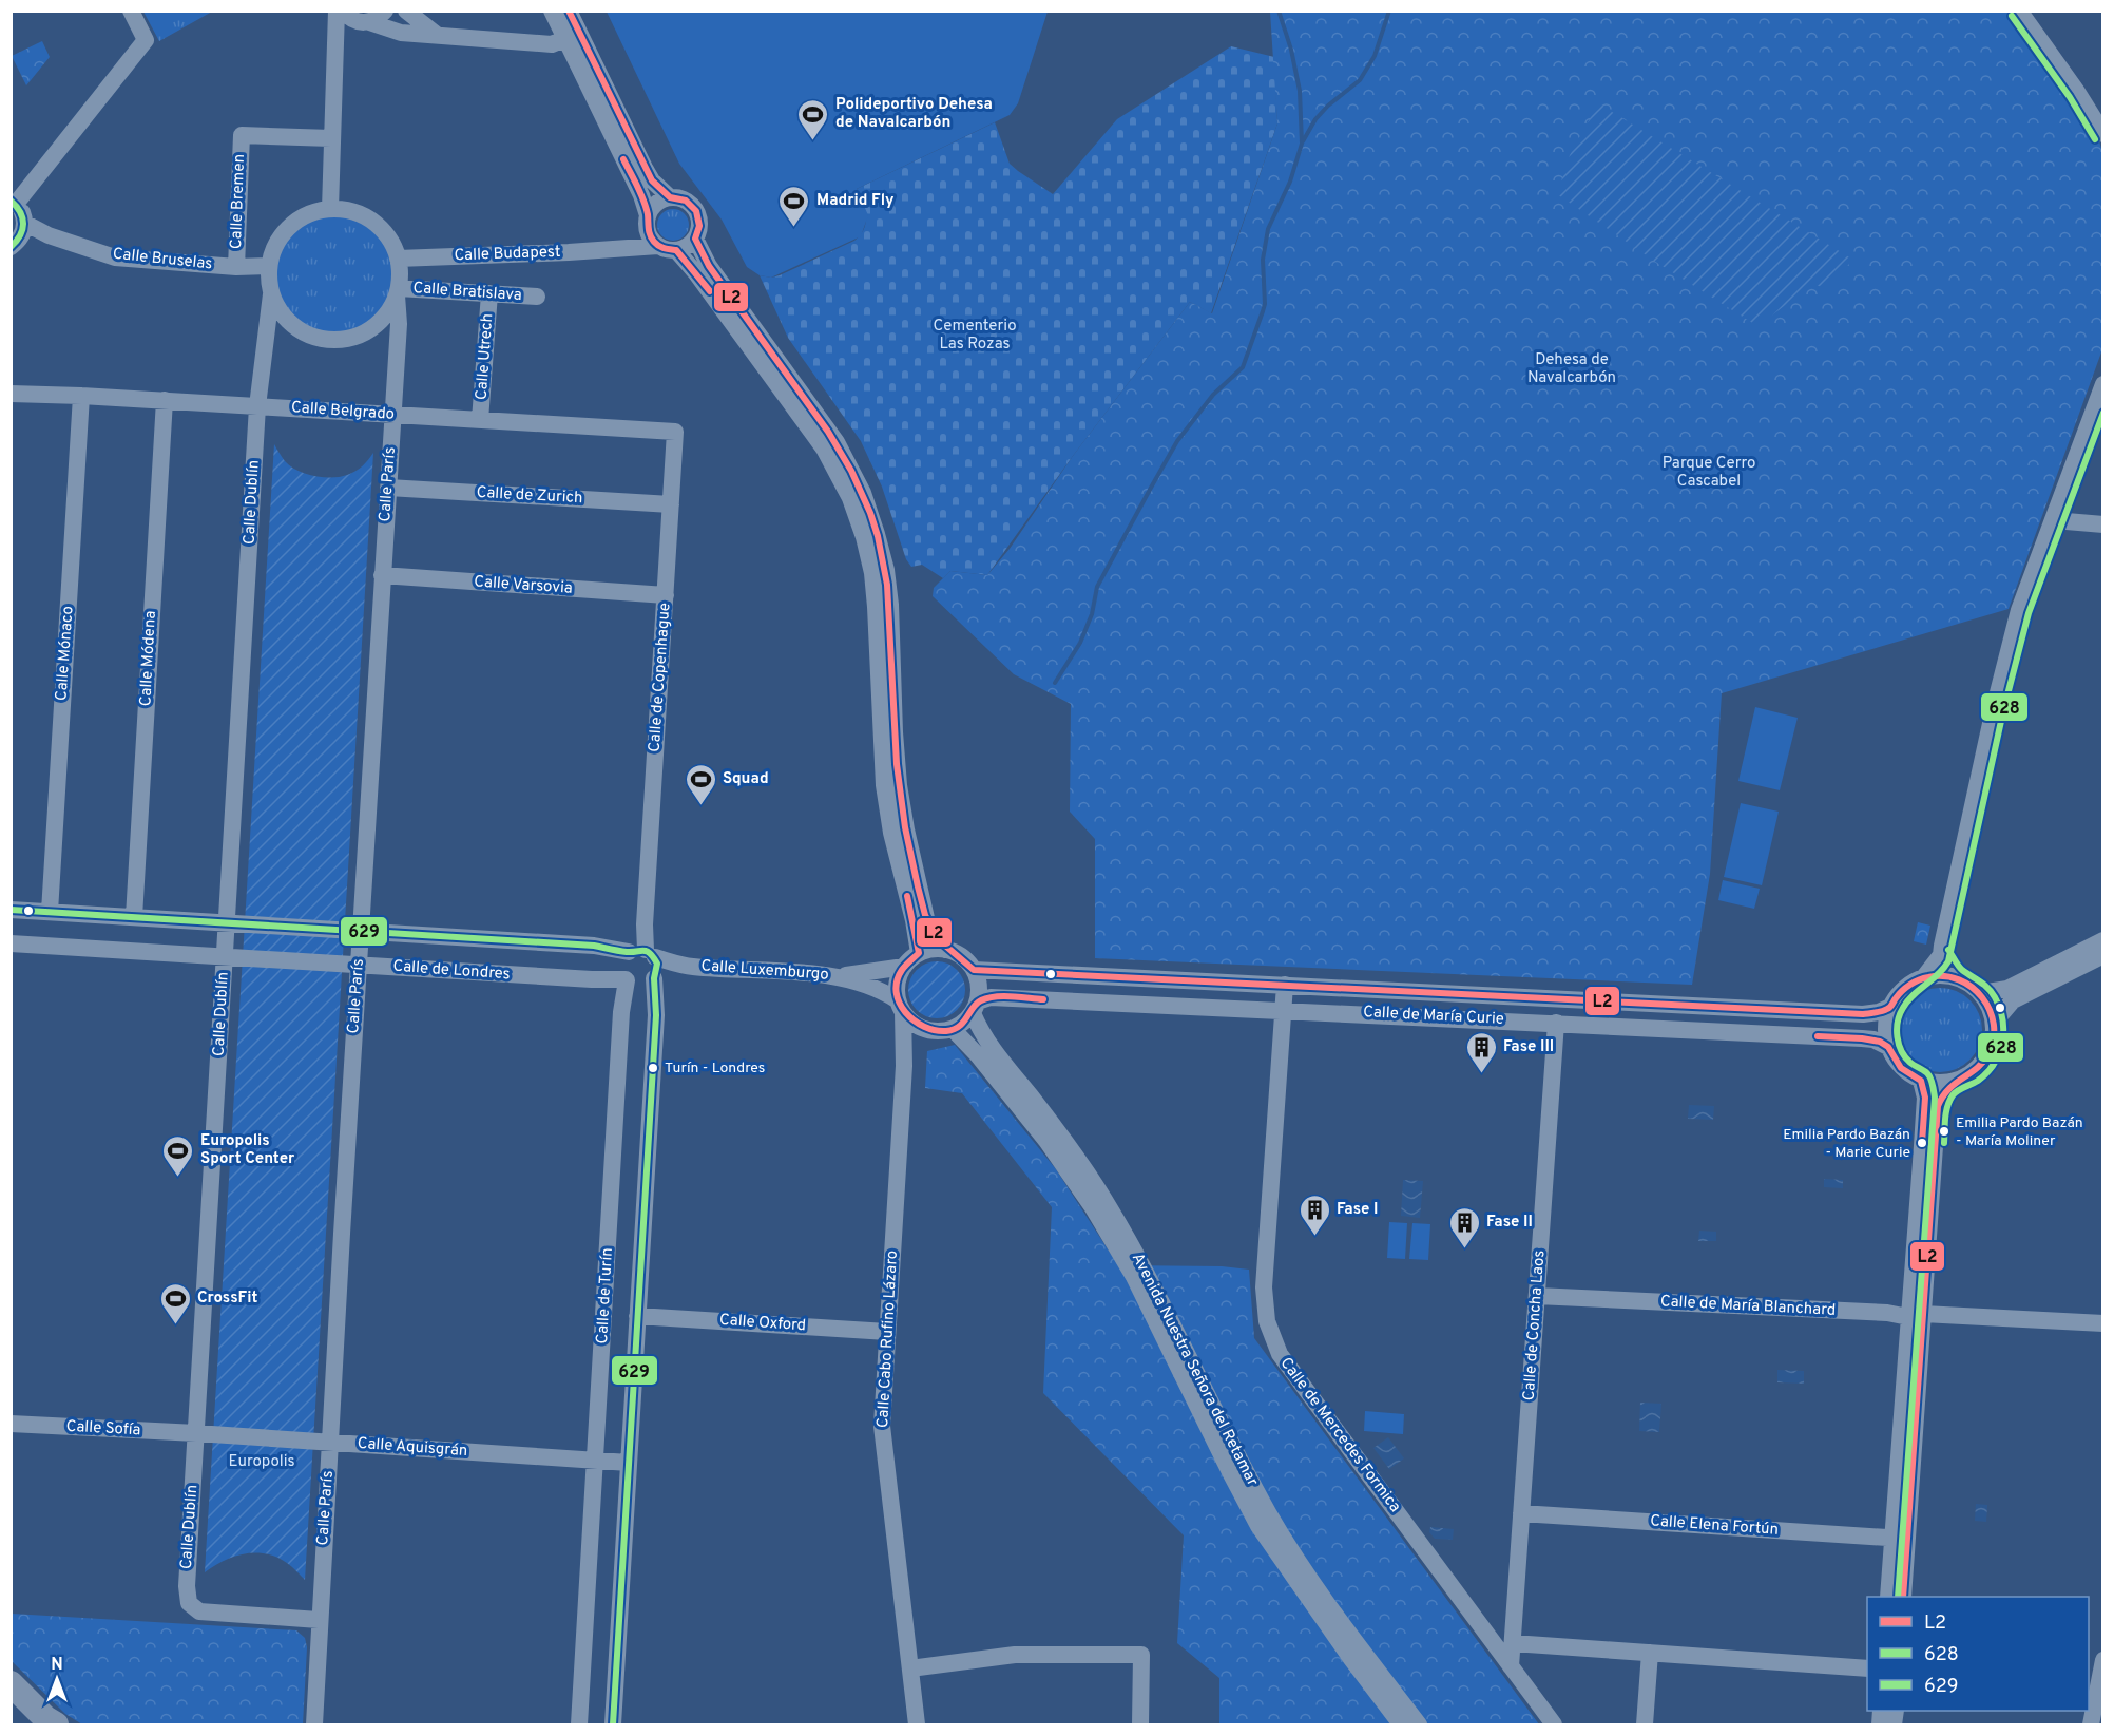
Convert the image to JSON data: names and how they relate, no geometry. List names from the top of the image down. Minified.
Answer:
{"streets":{"street":["Calle Bremen","Calle Budapest","Calle Bruselas","Calle Bratislava","Calle Utrech","Calle Belgrado","Calle París","Calle de Zurich","Calle Dublín","Calle Varsovia","Calle Mónaco","Calle Módena","Calle de Copenhague","Calle de Londres","Calle Luxemburgo","Calle de María Curie","Calle de Turín","Calle de María Blanchard","Calle Oxford","Calle de Concha Laos","Calle Cabo Rufino Lázaro","Avenida Nuestra Señora del Retamar","Calle Sofía","Calle de Mercedes Formica","Calle Aquisgrán","Calle Elena Fortún"]},"crossings":[["Calle Bremen","Calle Bruselas"],["Calle Budapest","Calle Bruselas"],["Calle Budapest","Calle Bratislava"],["Calle Budapest","Calle París"],["Calle Budapest","Calle Dublín"],["Calle Bruselas","Calle Bratislava"],["Calle Bruselas","Calle París"],["Calle Bruselas","Calle Dublín"],["Calle Bratislava","Calle Utrech"],["Calle Bratislava","Calle París"],["Calle Bratislava","Calle Dublín"],["Calle Utrech","Calle Belgrado"],["Calle Belgrado","Calle París"],["Calle Belgrado","Calle Dublín"],["Calle Belgrado","Calle Mónaco"],["Calle Belgrado","Calle Módena"],["Calle Belgrado","Calle de Copenhague"],["Calle París","Calle de Zurich"],["Calle París","Calle Dublín"],["Calle París","Calle Varsovia"],["Calle París","Calle de Londres"],["Calle París","Calle Aquisgrán"],["Calle de Zurich","Calle de Copenhague"],["Calle Dublín","Calle de Londres"],["Calle Dublín","Calle Sofía"],["Calle Dublín","Calle Aquisgrán"],["Calle Varsovia","Calle de Copenhague"],["Calle Mónaco","Calle de Londres"],["Calle Módena","Calle de Londres"],["Calle de Copenhague","Calle de Londres"],["Calle de Copenhague","Calle Luxemburgo"],["Calle de Copenhague","Calle de Turín"],["Calle de Londres","Calle Luxemburgo"],["Calle de Londres","Calle de Turín"],["Calle Luxemburgo","Calle de María Curie"],["Calle Luxemburgo","Calle de Turín"],["Calle Luxemburgo","Calle Cabo Rufino Lázaro"],["Calle Luxemburgo","Avenida Nuestra Señora del Retamar"],["Calle de María Curie","Calle de Concha Laos"],["Calle de María Curie","Calle Cabo Rufino Lázaro"],["Calle de María Curie","Avenida Nuestra Señora del Retamar"],["Calle de María Curie","Calle de Mercedes Formica"],["Calle de Turín","Calle Oxford"],["Calle de Turín","Calle Aquisgrán"],["Calle de María Blanchard","Calle de Concha Laos"],["Calle Oxford","Calle Cabo Rufino Lázaro"],["Calle de Concha Laos","Calle de Mercedes Formica"],["Calle de Concha Laos","Calle Elena Fortún"],["Calle Cabo Rufino Lázaro","Avenida Nuestra Señora del Retamar"],["Calle Sofía","Calle Aquisgrán"]],"parks":["Cementerio Las Rozas","Dehesa de Navalcarbón","Parque Cerro Cascabel","Europolis"],"places":{"sports":["Polideportivo Dehesa de Navalcarbón","Madrid Fly","Squad","Europolis Sport Center","CrossFit"],"other":["Turín - Londres","Emilia Pardo Bazán - María Moliner","Emilia Pardo Bazán - Marie Curie"],"building":["Fase III","Fase I","Fase II"]},"lines":["transit line L2","transit line 628","transit line 629"],"legend":["L2","628","629"],"north":"top"}
